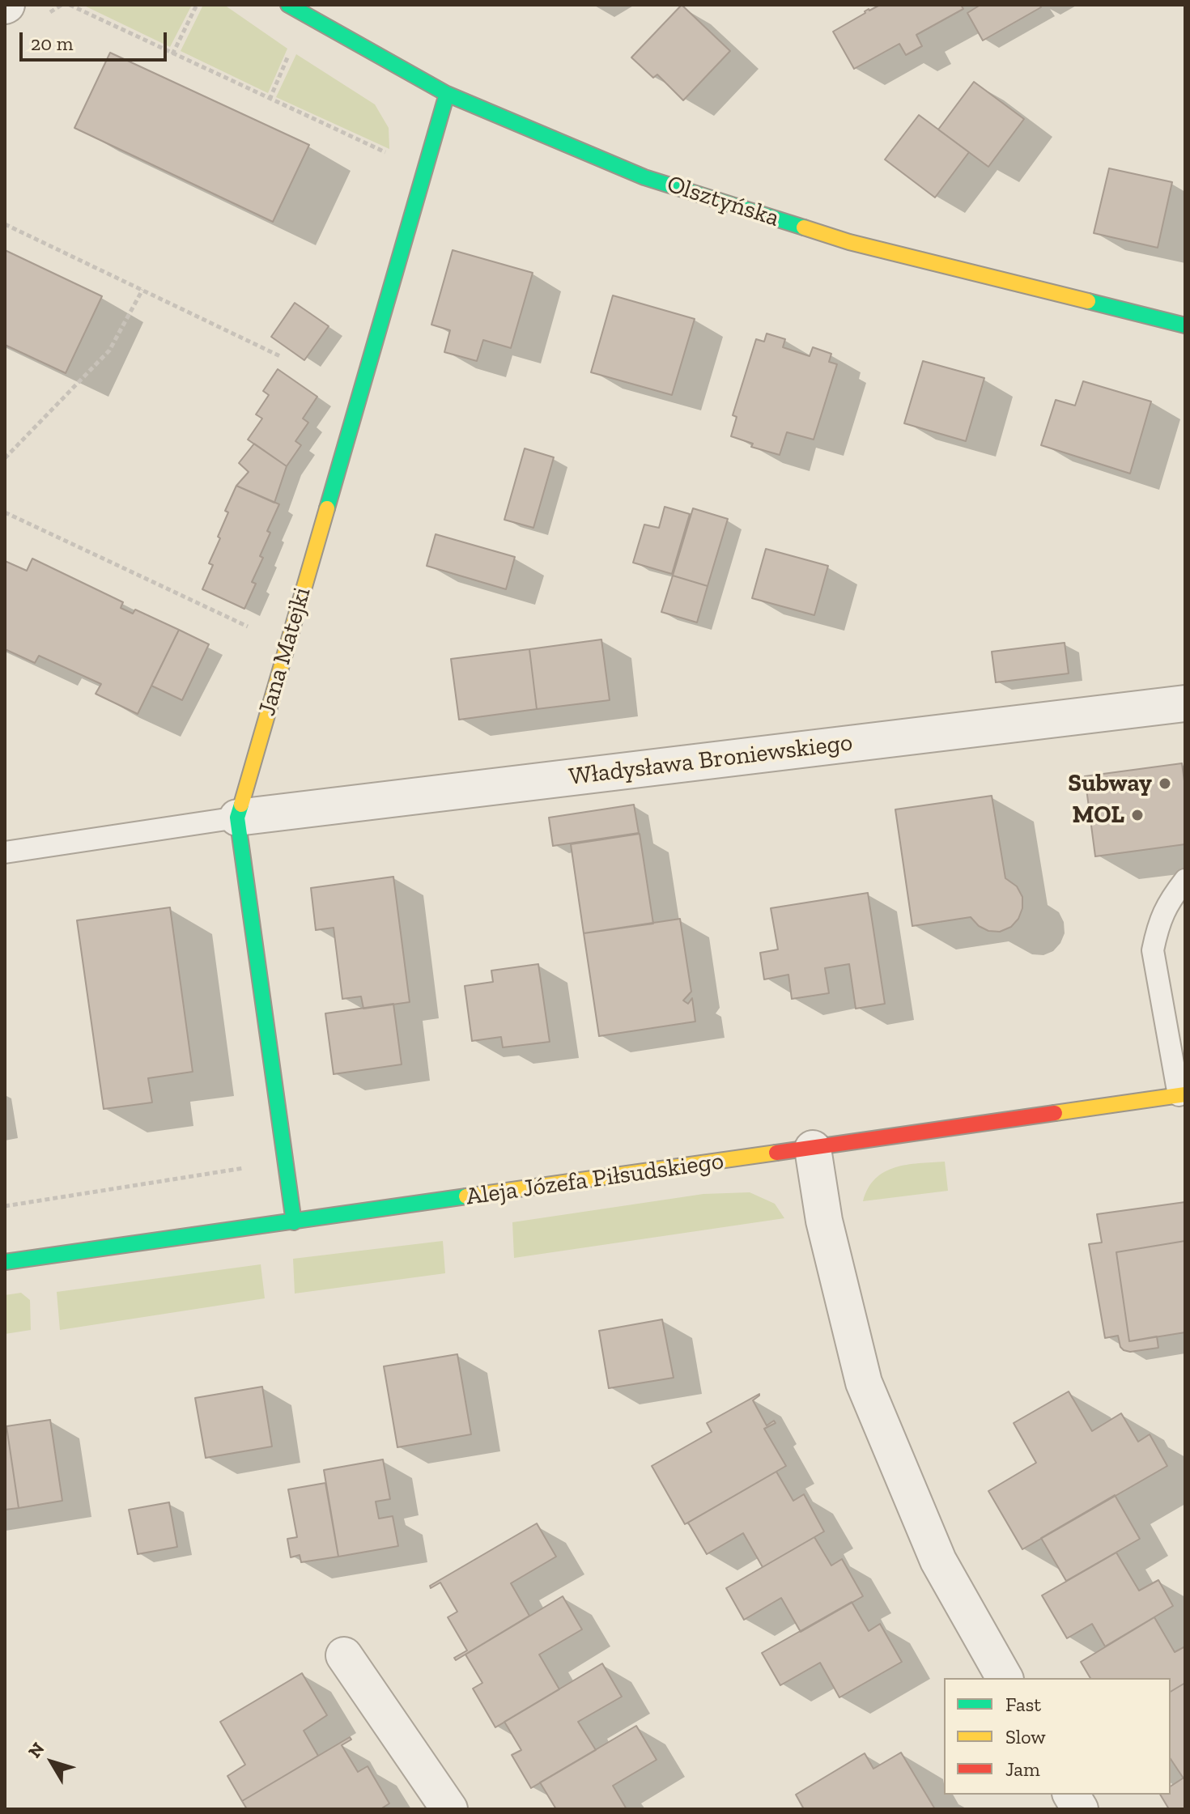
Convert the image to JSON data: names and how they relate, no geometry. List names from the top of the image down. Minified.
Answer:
{"streets":{"street":["Olsztyńska","Jana Matejki","Władysława Broniewskiego","Aleja Józefa Piłsudskiego"]},"crossings":[["Olsztyńska","Jana Matejki"],["Jana Matejki","Władysława Broniewskiego"],["Jana Matejki","Aleja Józefa Piłsudskiego"]],"places":["Subway","MOL"],"legend":["Fast","Slow","Jam"],"scale_bar":"20 m","north":"top left"}
